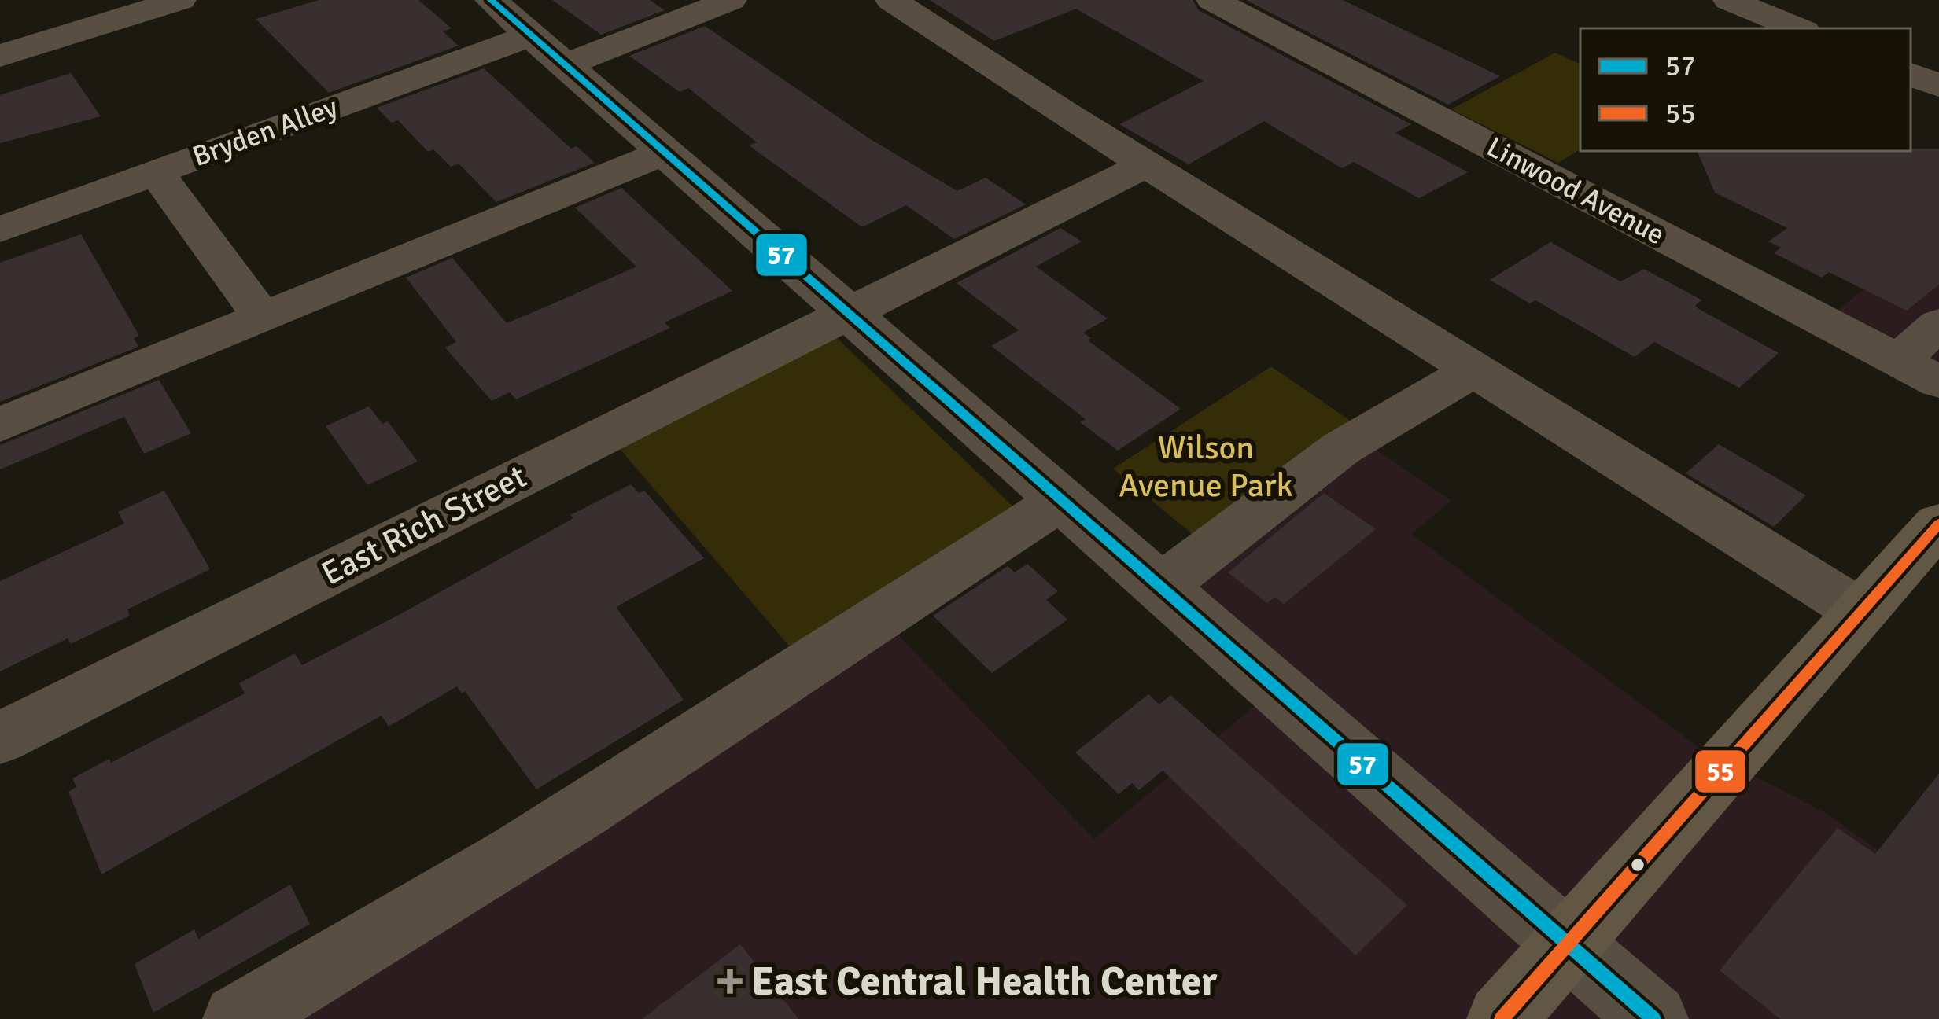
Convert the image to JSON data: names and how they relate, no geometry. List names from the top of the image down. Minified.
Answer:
{"streets":{"street":["Bryden Alley","Linwood Avenue","East Rich Street"]},"parks":["Wilson Avenue Park"],"places":{"health":["East Central Health Center"]},"lines":["transit line 57","transit line 55"],"legend":["57","55"]}
